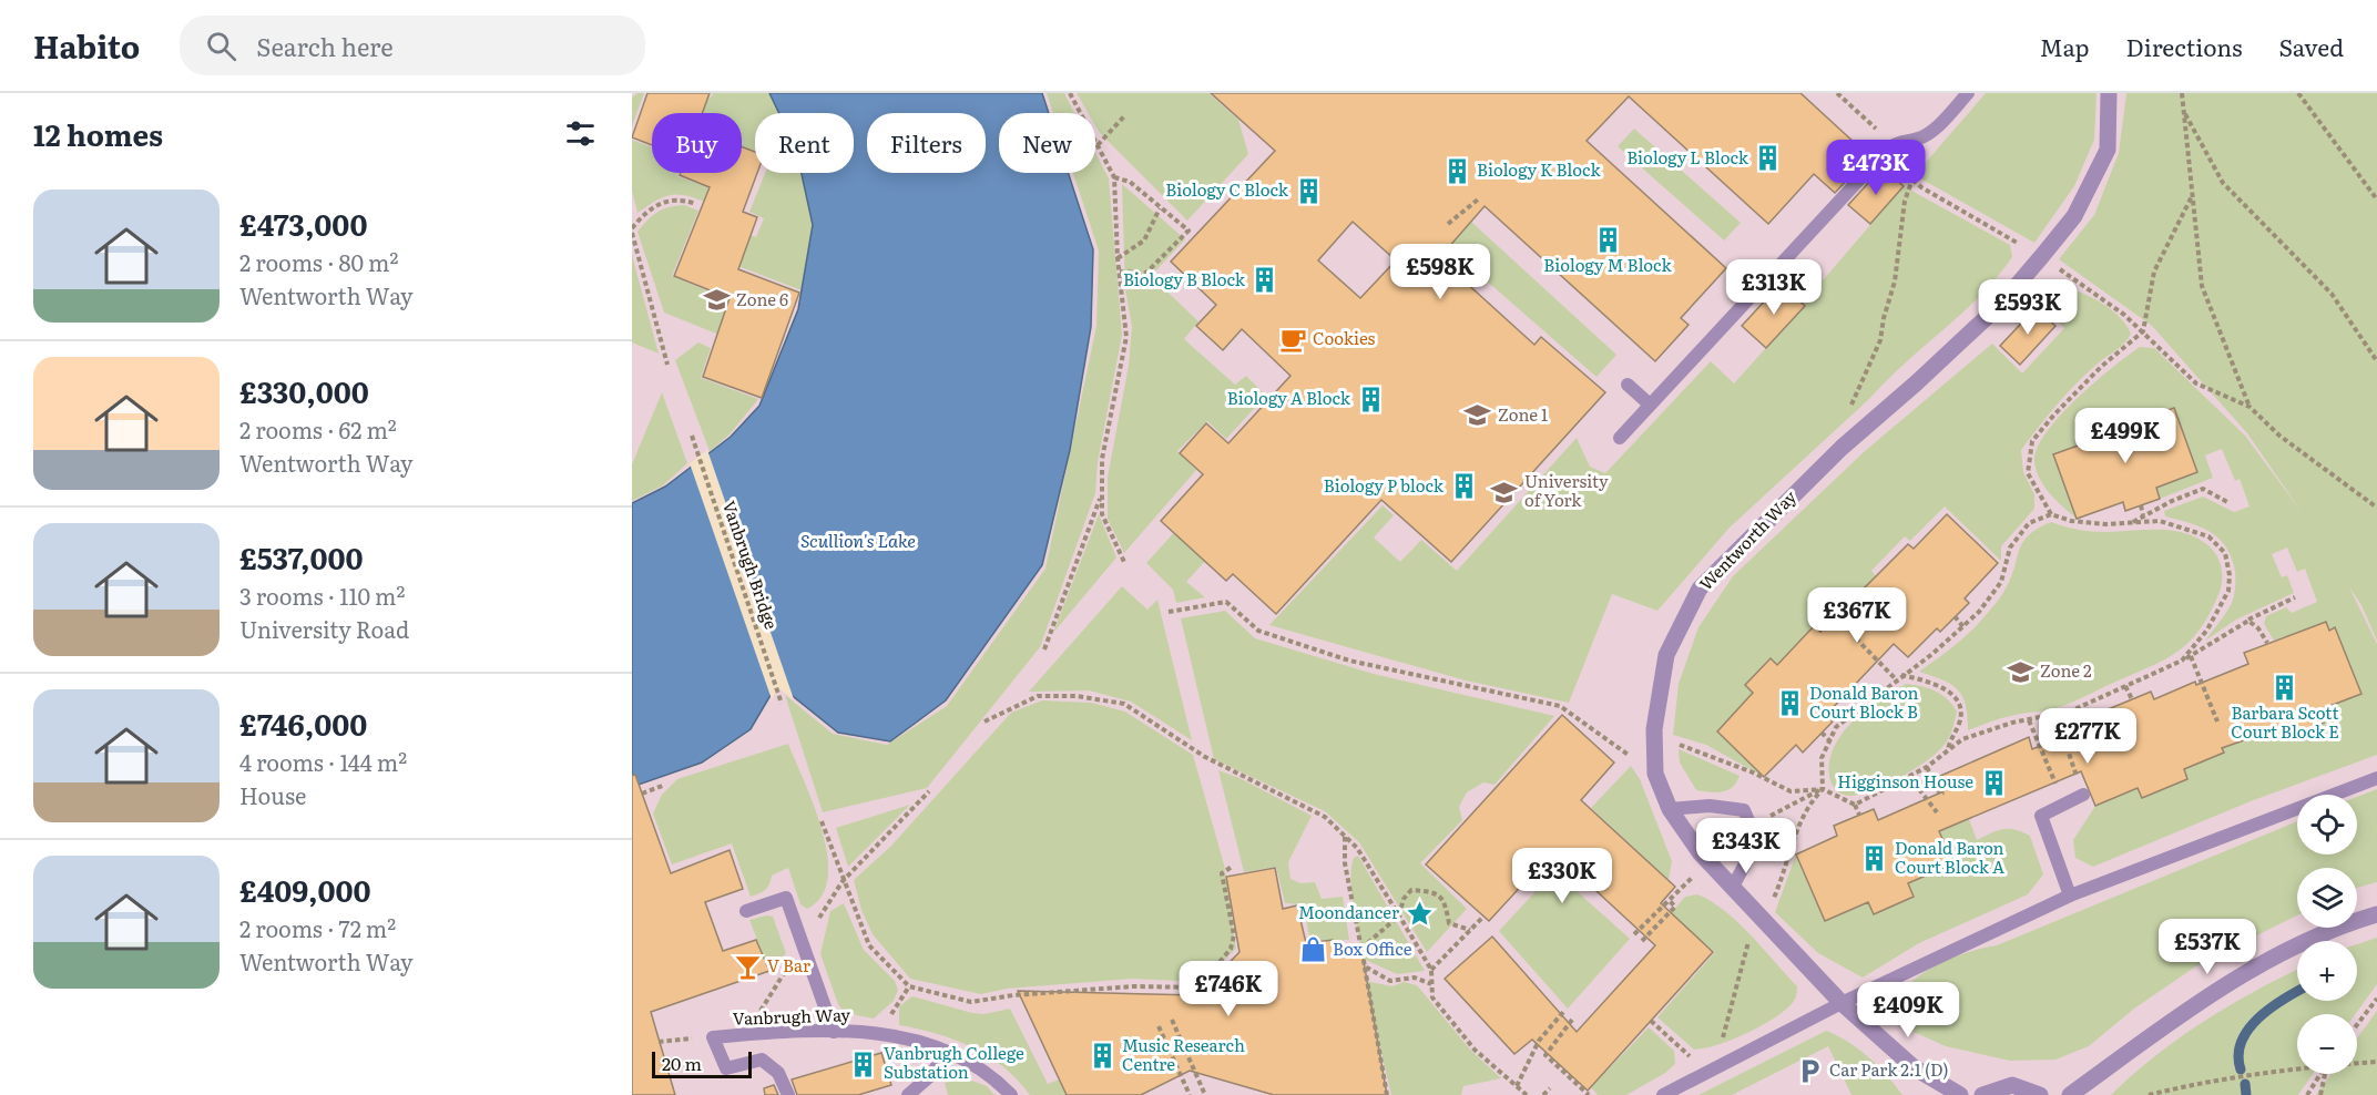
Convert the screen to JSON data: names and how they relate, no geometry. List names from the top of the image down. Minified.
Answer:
{"streets":{"street":["Wentworth Way"],"lane":["Vanbrugh Way"],"path":["Vanbrugh Bridge"]},"water":["Scullion's Lake"],"places":{"building":["Biology L Block","Biology K Block","Biology C Block","Biology M Block","Biology B Block","Biology A Block","Biology P block","Barbara Scott Court Block E","Donald Baron Court Block B","Higginson House","Donald Baron Court Block A","Music Research Centre","Vanbrugh College Substation"],"school or university":["Zone 6","Zone 1","University of York","Zone 2"],"cafe":["Cookies"],"place":["Moondancer"],"shop":["Box Office"],"bar":["V Bar"],"parking":["Car Park 2.1 (D)"]},"scale_bar":"20 m","page":{"header":"Habito","search":"Search here","nav":["Map","Directions","Saved"],"heading":"12 homes","chip":["Buy","Rent","Filters","New"],"price":["£473K","£598K","£313K","£593K","£499K","£367K","£277K","£343K","£330K","£537K","£746K","£409K"],"list":[{"name":"£473,000","note":"2 rooms · 80 m² · Wentworth Way"},{"name":"£330,000","note":"2 rooms · 62 m² · Wentworth Way"},{"name":"£537,000","note":"3 rooms · 110 m² · University Road"},{"name":"£746,000","note":"4 rooms · 144 m² · House"},{"name":"£409,000","note":"2 rooms · 72 m² · Wentworth Way"}],"map_buttons":["+","−"],"scale":"20 m"}}
